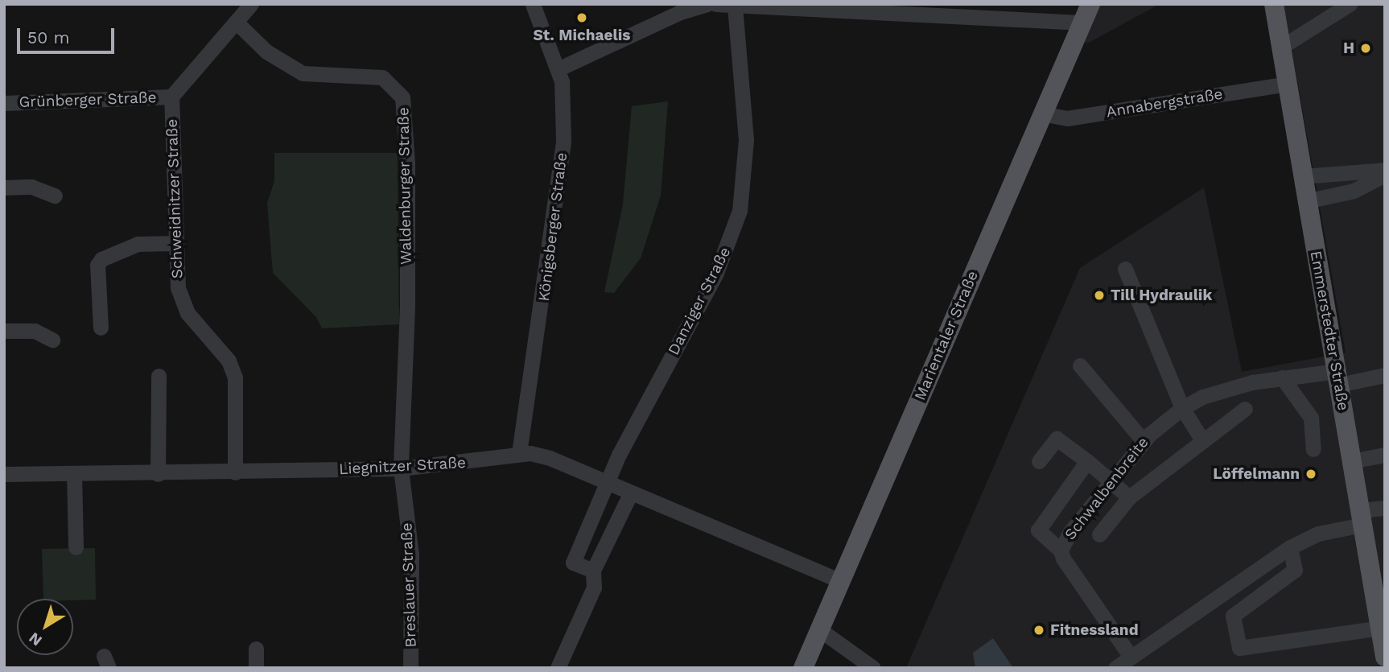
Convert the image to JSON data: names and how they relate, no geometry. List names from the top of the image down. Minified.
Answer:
{"streets":{"main road":["Emmerstedter Straße","Marientaler Straße"],"street":["Grünberger Straße","Annabergstraße","Waldenburger Straße","Schweidnitzer Straße","Königsberger Straße","Danziger Straße","Liegnitzer Straße","Schwalbenbreite","Breslauer Straße"]},"crossings":[["Grünberger Straße","Schweidnitzer Straße"],["Annabergstraße","Emmerstedter Straße"],["Annabergstraße","Marientaler Straße"],["Waldenburger Straße","Schweidnitzer Straße"],["Waldenburger Straße","Liegnitzer Straße"],["Waldenburger Straße","Breslauer Straße"],["Schweidnitzer Straße","Liegnitzer Straße"],["Königsberger Straße","Liegnitzer Straße"],["Danziger Straße","Liegnitzer Straße"],["Emmerstedter Straße","Schwalbenbreite"],["Marientaler Straße","Liegnitzer Straße"],["Liegnitzer Straße","Breslauer Straße"]],"places":["St. Michaelis","H","Till Hydraulik","Löffelmann","Fitnessland"],"scale_bar":"50 m","north":"bottom left"}
